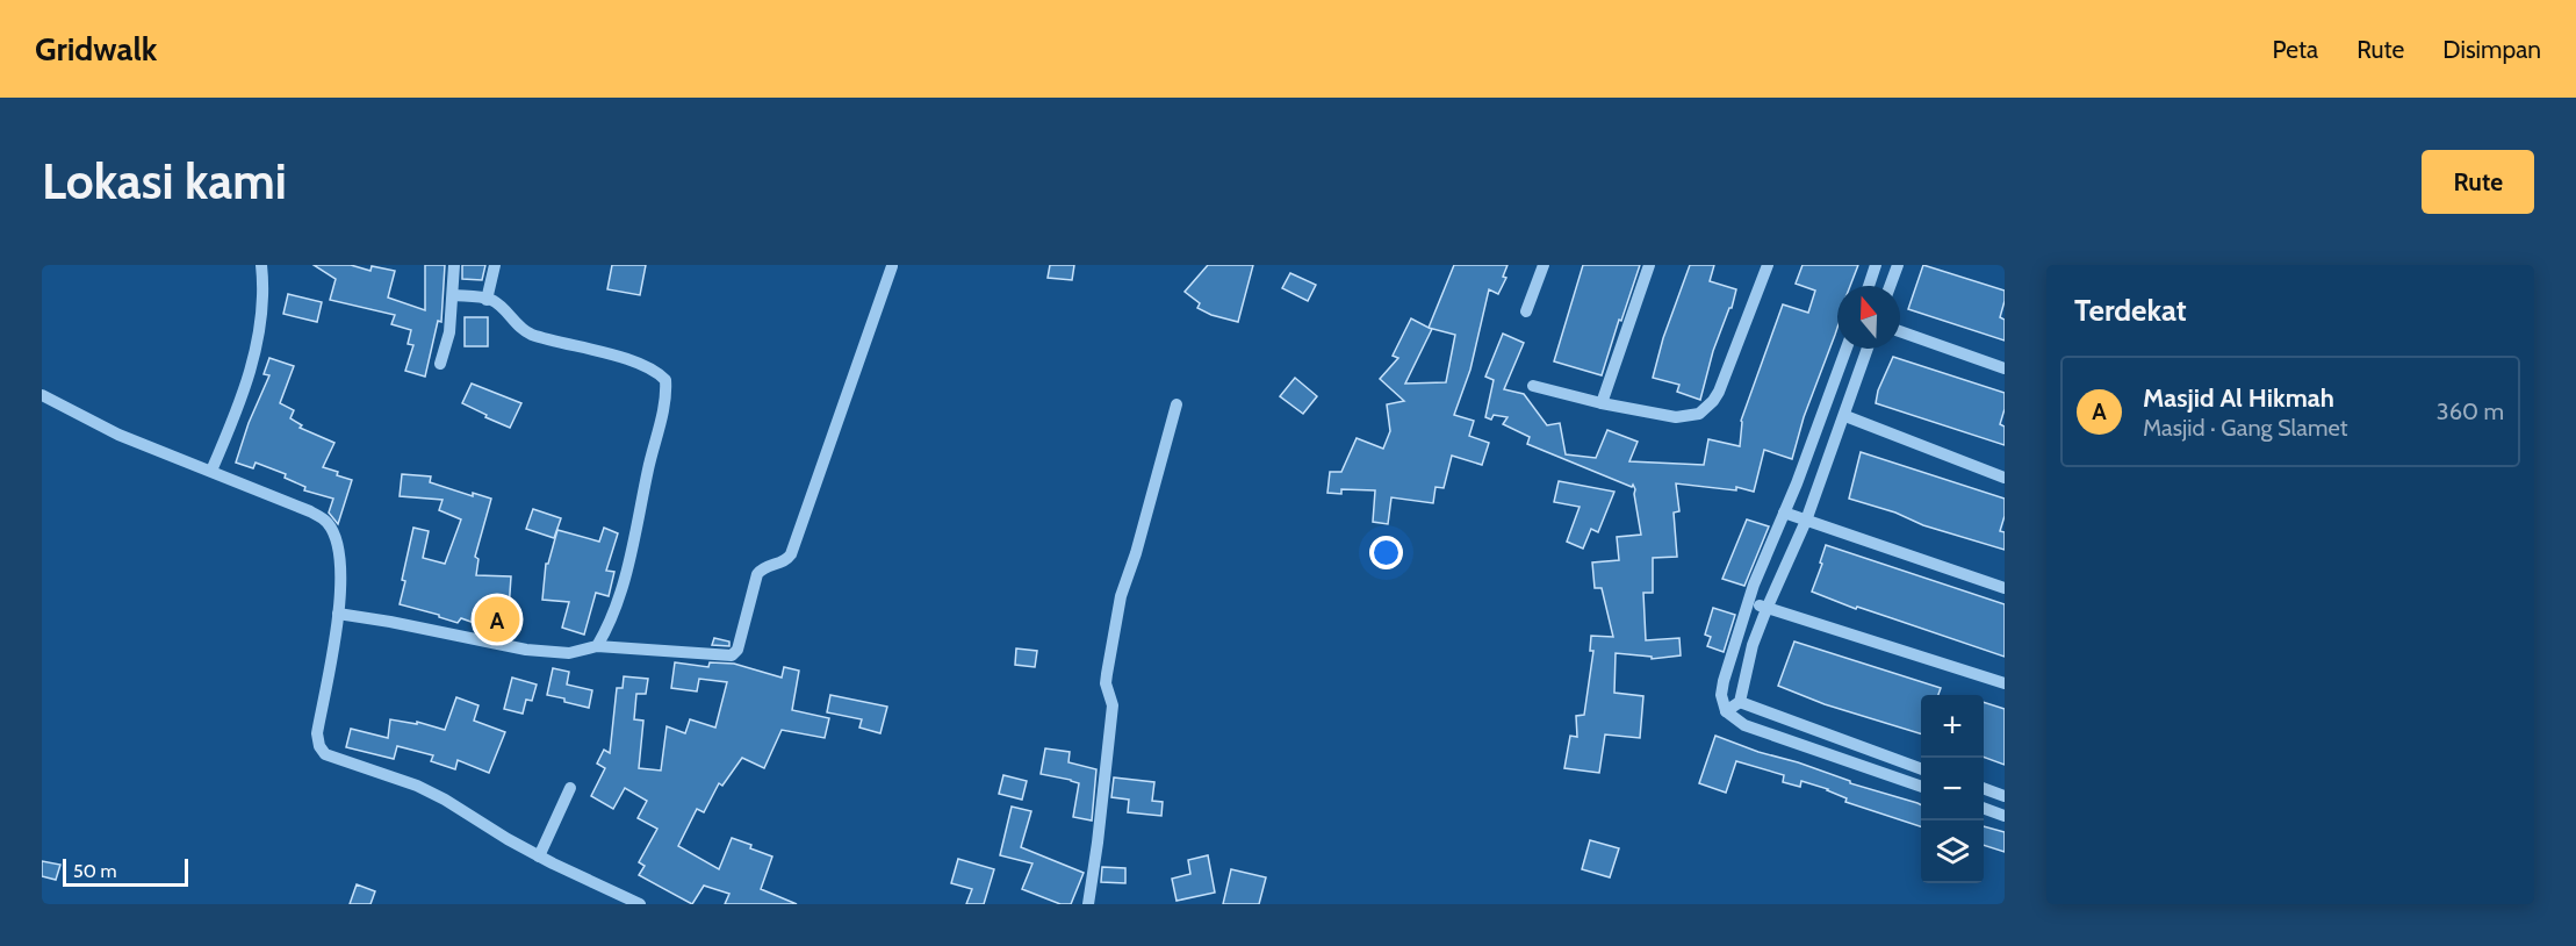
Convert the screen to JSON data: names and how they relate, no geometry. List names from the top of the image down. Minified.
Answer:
{"scale_bar":"50 m","north":"top","page":{"header":"Gridwalk","nav":["Peta","Rute","Disimpan"],"buttons":"Rute","title":"Lokasi kami","heading":"Terdekat","list":[{"mark":"A","name":"Masjid Al Hikmah","note":"Masjid · Gang Slamet","value":"360 m"}],"pins":"A","map_buttons":["+","−"],"scale":"50 m"}}
